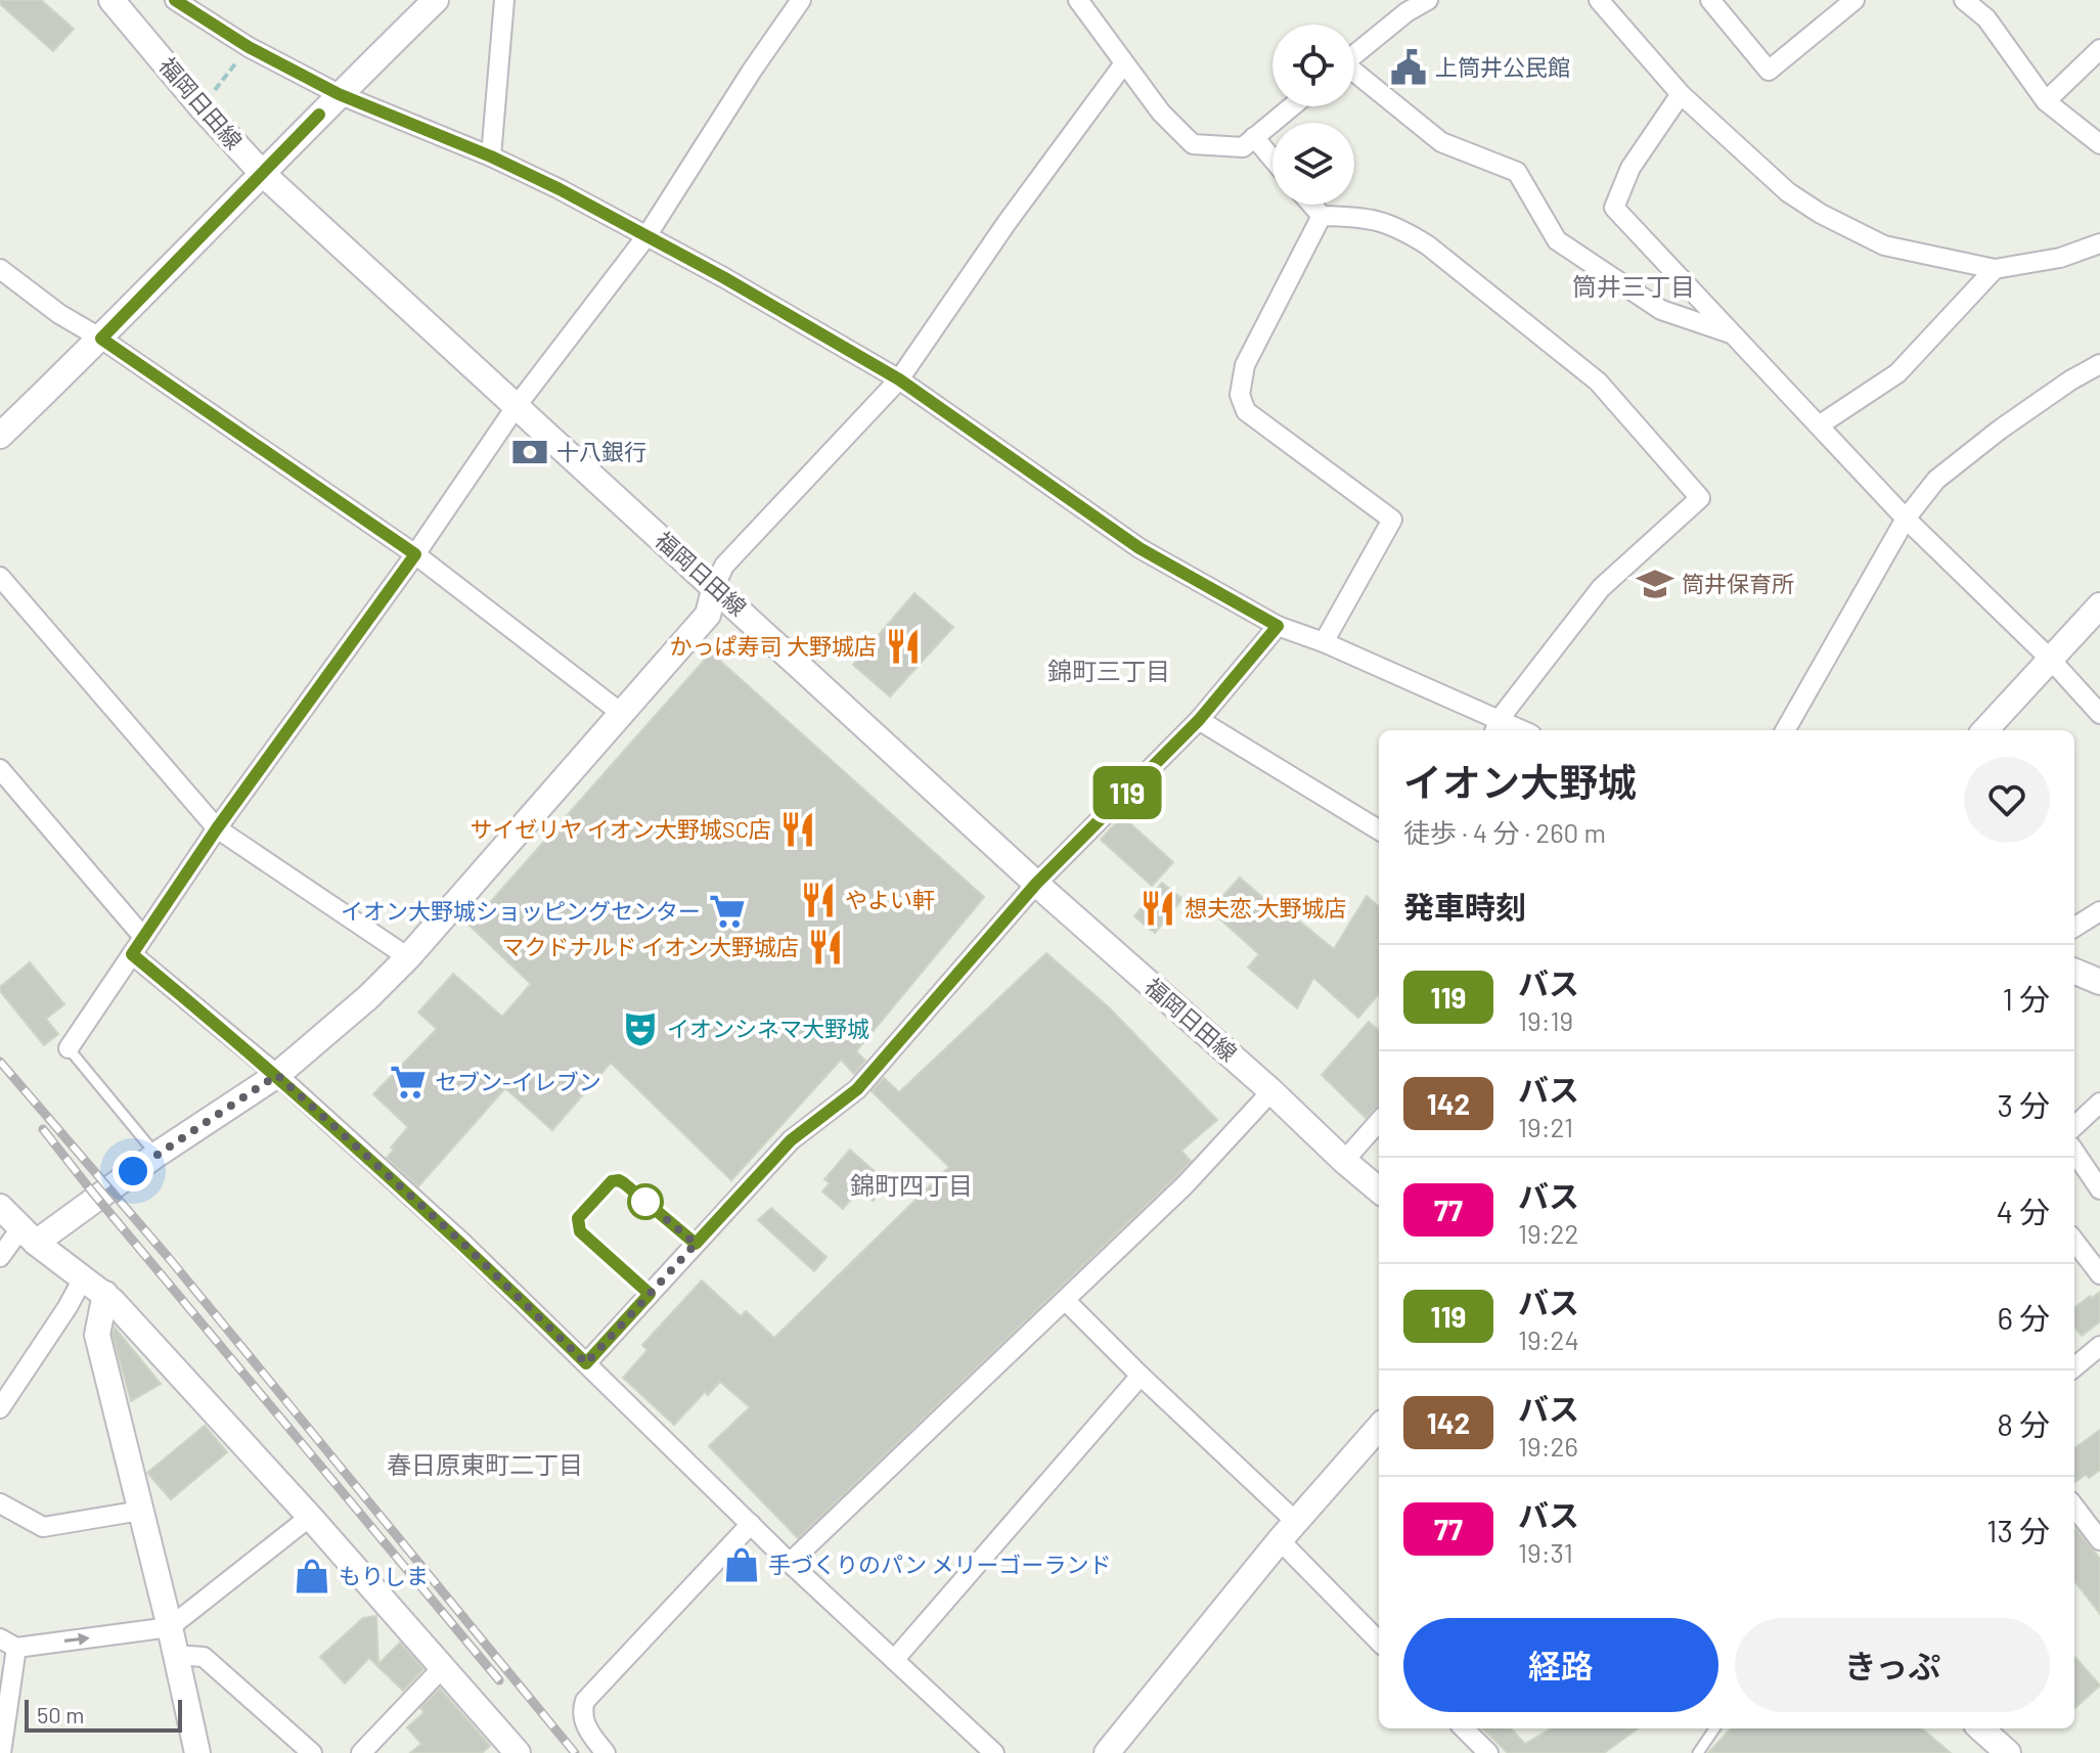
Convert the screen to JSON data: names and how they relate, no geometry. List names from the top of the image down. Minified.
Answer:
{"streets":{"street":["福岡日田線"]},"districts":["筒井三丁目","錦町三丁目","錦町四丁目","春日原東町二丁目"],"places":{"public building":["上筒井公民館"],"bank":["十八銀行"],"school or university":["筒井保育所"],"restaurant":["かっぱ寿司 大野城店","サイゼリヤ イオン大野城SC店","やよい軒","想夫恋 大野城店","マクドナルド イオン大野城店"],"supermarket":["イオン大野城ショッピングセンター","セブン-イレブン"],"theatre":["イオンシネマ大野城"],"shop":["手づくりのパン メリーゴーランド","もりしま"]},"lines":["bus line 119"],"scale_bar":"50 m","page":{"on_map":"119","heading":[["イオン大野城","徒歩 · 4 分 · 260 m"],"発車時刻"],"list":[{"mark":"119","name":"バス","note":"19:19","value":"1 分"},{"mark":"142","name":"バス","note":"19:21","value":"3 分"},{"mark":"77","name":"バス","note":"19:22","value":"4 分"},{"mark":"119","name":"バス","note":"19:24","value":"6 分"},{"mark":"142","name":"バス","note":"19:26","value":"8 分"},{"mark":"77","name":"バス","note":"19:31","value":"13 分"}],"buttons":["経路","きっぷ"],"scale":"50 m"}}
